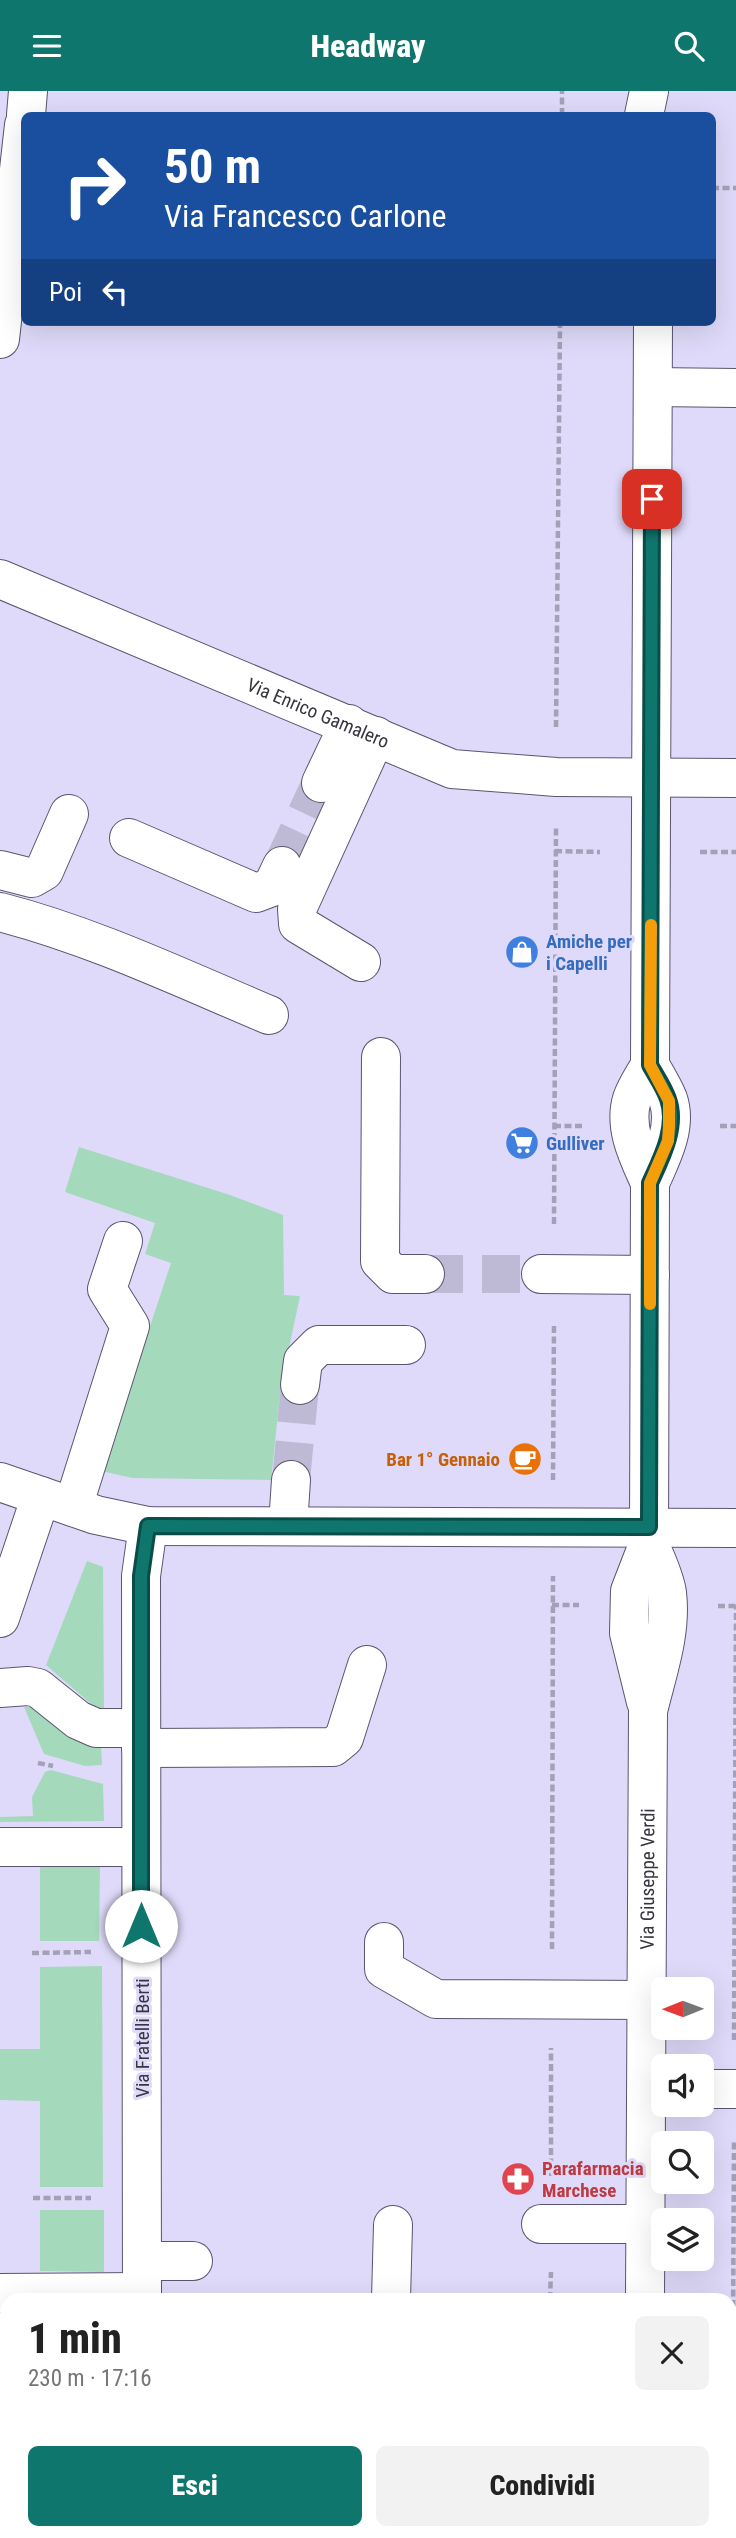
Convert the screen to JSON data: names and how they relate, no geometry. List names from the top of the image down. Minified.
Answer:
{"streets":{"street":["Via Enrico Gamalero","Via Giuseppe Verdi","Via Fratelli Berti"]},"crossings":[["Via Enrico Gamalero","Via Giuseppe Verdi"]],"places":{"shop":["Amiche per i Capelli"],"supermarket":["Gulliver"],"cafe":["Bar 1° Gennaio"],"pharmacy":["Parafarmacia Marchese"]},"north":"left","page":{"header":"Headway","turn":["50 m","Via Francesco Carlone"],"then":"Poi","heading":["1 min","230 m · 17:16"],"buttons":["Esci","Condividi"]}}
